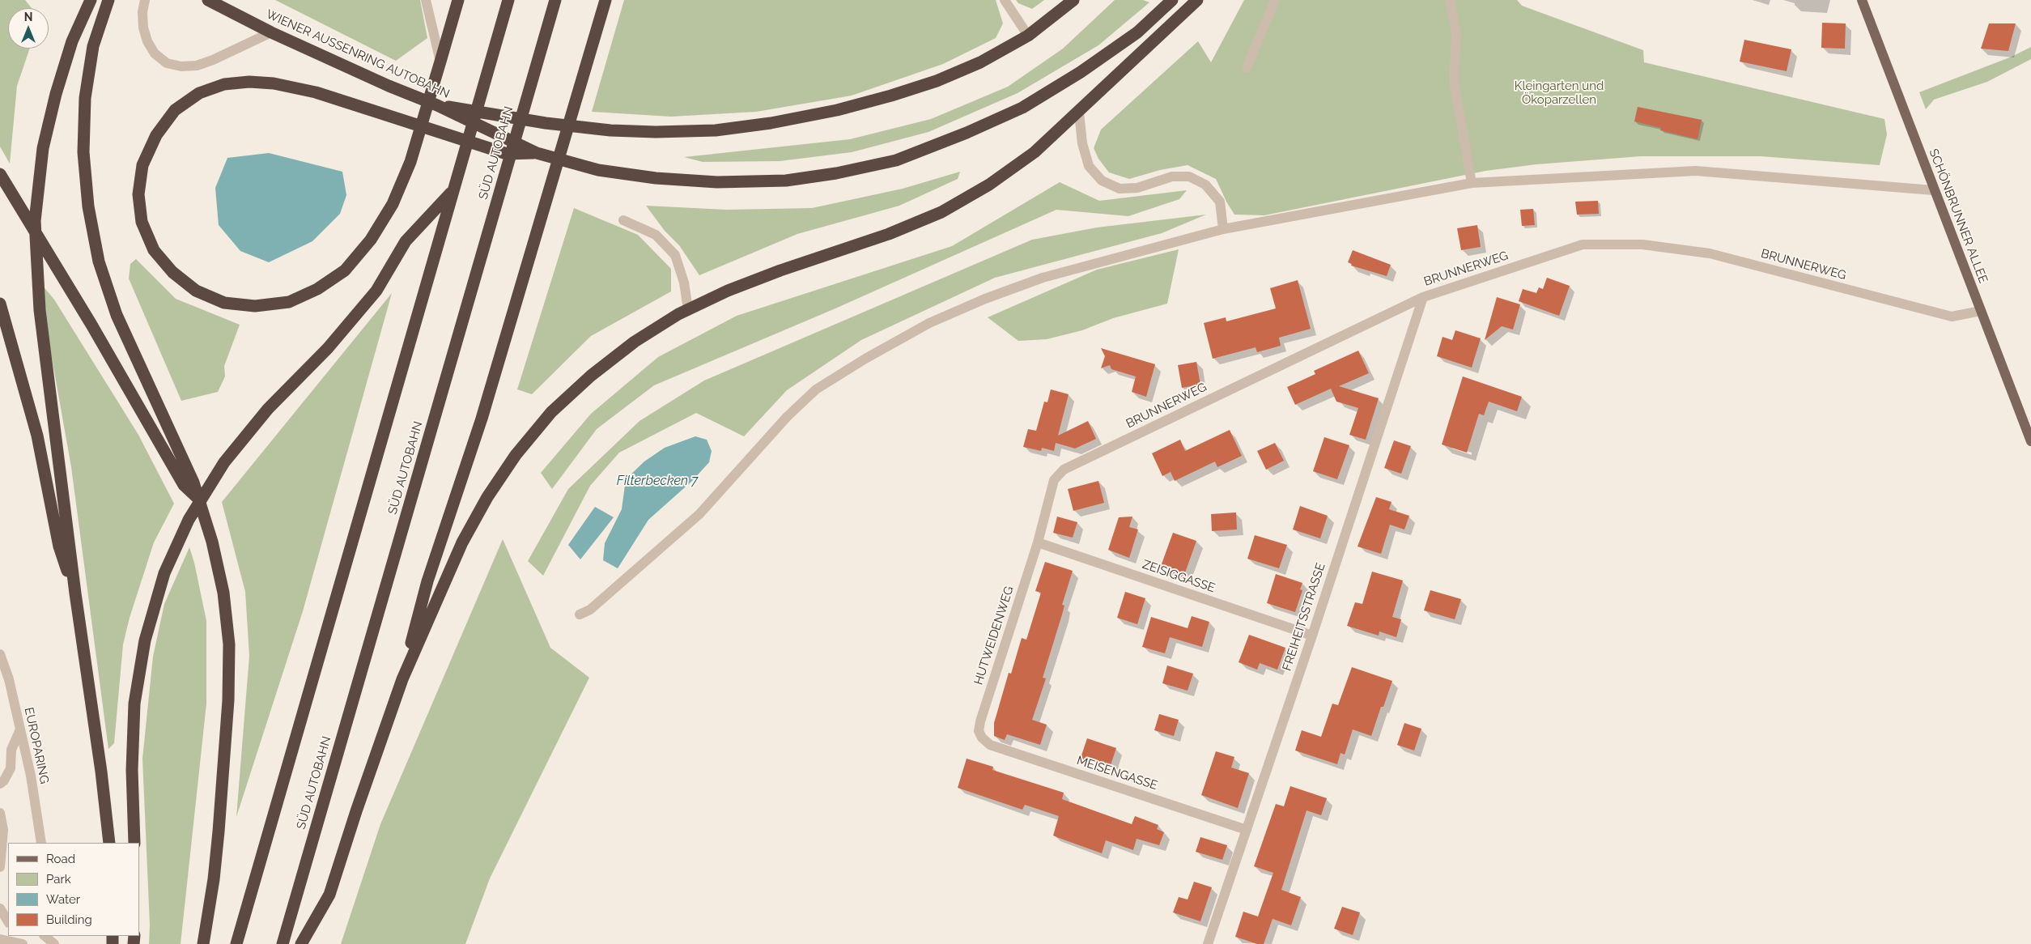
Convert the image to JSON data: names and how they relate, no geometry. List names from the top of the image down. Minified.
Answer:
{"streets":{"highway":["WIENER AUSSENRING AUTOBAHN","SÜD AUTOBAHN"],"main road":["SCHÖNBRUNNER ALLEE"],"street":["BRUNNERWEG","ZEISIGGASSE","FREIHEITSSTRASSE","HUTWEIDENWEG","EUROPARING","MEISENGASSE"]},"crossings":[["SCHÖNBRUNNER ALLEE","BRUNNERWEG"],["BRUNNERWEG","ZEISIGGASSE"],["BRUNNERWEG","FREIHEITSSTRASSE"],["BRUNNERWEG","HUTWEIDENWEG"],["ZEISIGGASSE","FREIHEITSSTRASSE"],["ZEISIGGASSE","HUTWEIDENWEG"],["FREIHEITSSTRASSE","MEISENGASSE"],["HUTWEIDENWEG","MEISENGASSE"]],"water":["Filterbecken 7"],"parks":["Kleingarten und Ökoparzellen"],"legend":["Road","Park","Water","Building"],"north":"top"}
